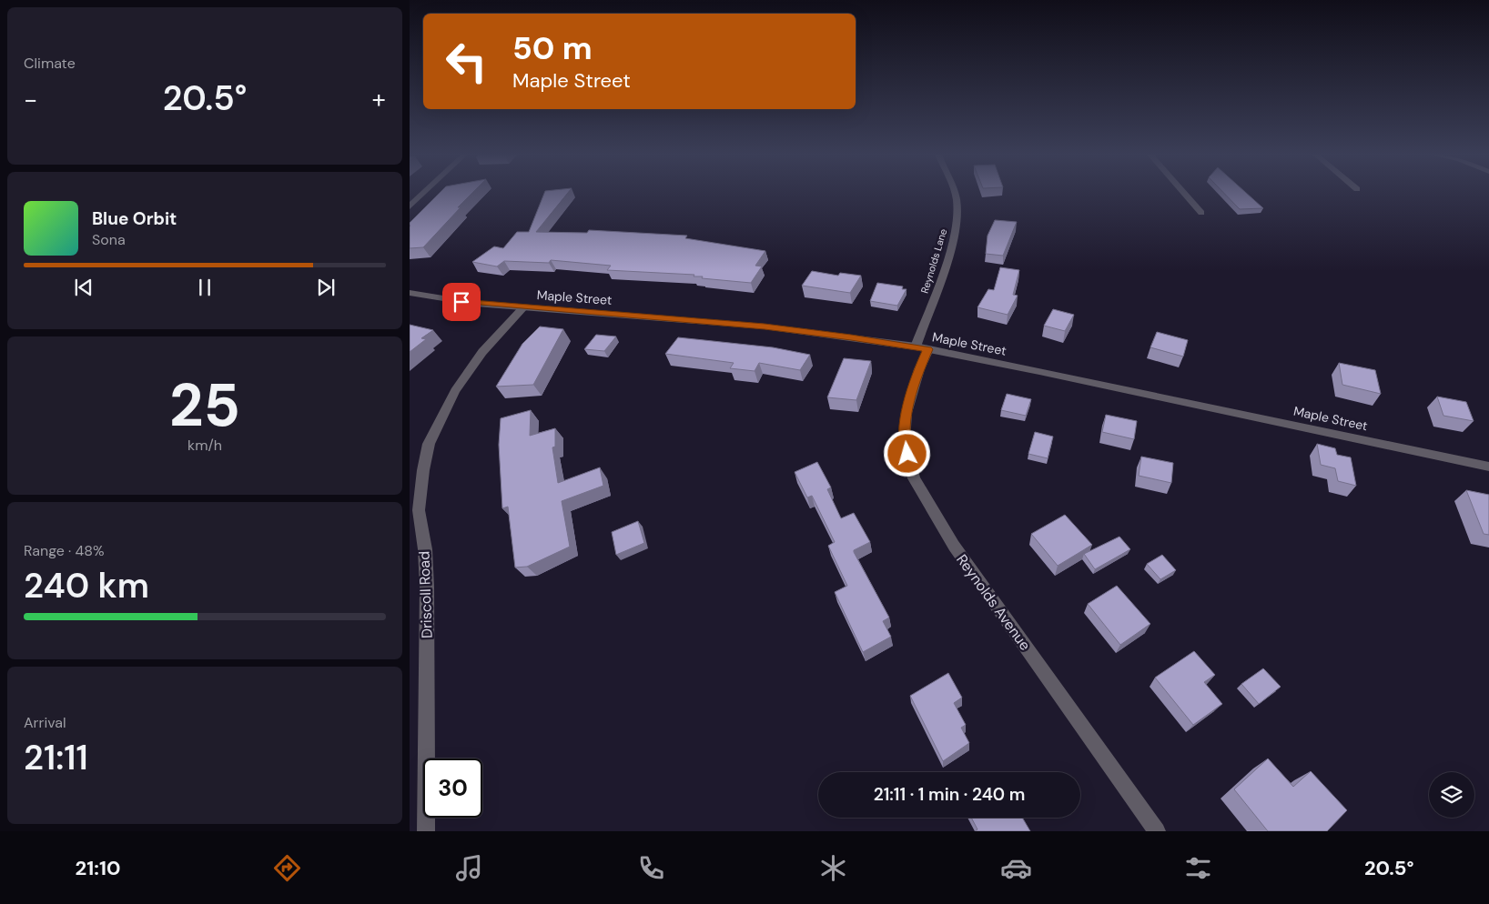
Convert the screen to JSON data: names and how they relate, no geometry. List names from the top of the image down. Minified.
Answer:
{"streets":{"street":["Reynolds Lane","Maple Street","Driscoll Road","Reynolds Avenue"]},"crossings":[["Reynolds Lane","Maple Street"],["Reynolds Lane","Reynolds Avenue"],["Maple Street","Driscoll Road"],["Maple Street","Reynolds Avenue"]],"page":{"tile":["Climate",["25","km/h"],["Range · 48%","240 km"],["Arrival","21:11"]],"turn":["50 m","Maple Street"],"heat":["−","20.5°","+"],"song":["Blue Orbit","Sona"],"limit":"30","trip":"21:11 · 1 min · 240 m","tabs":["21:10","20.5°"]}}
